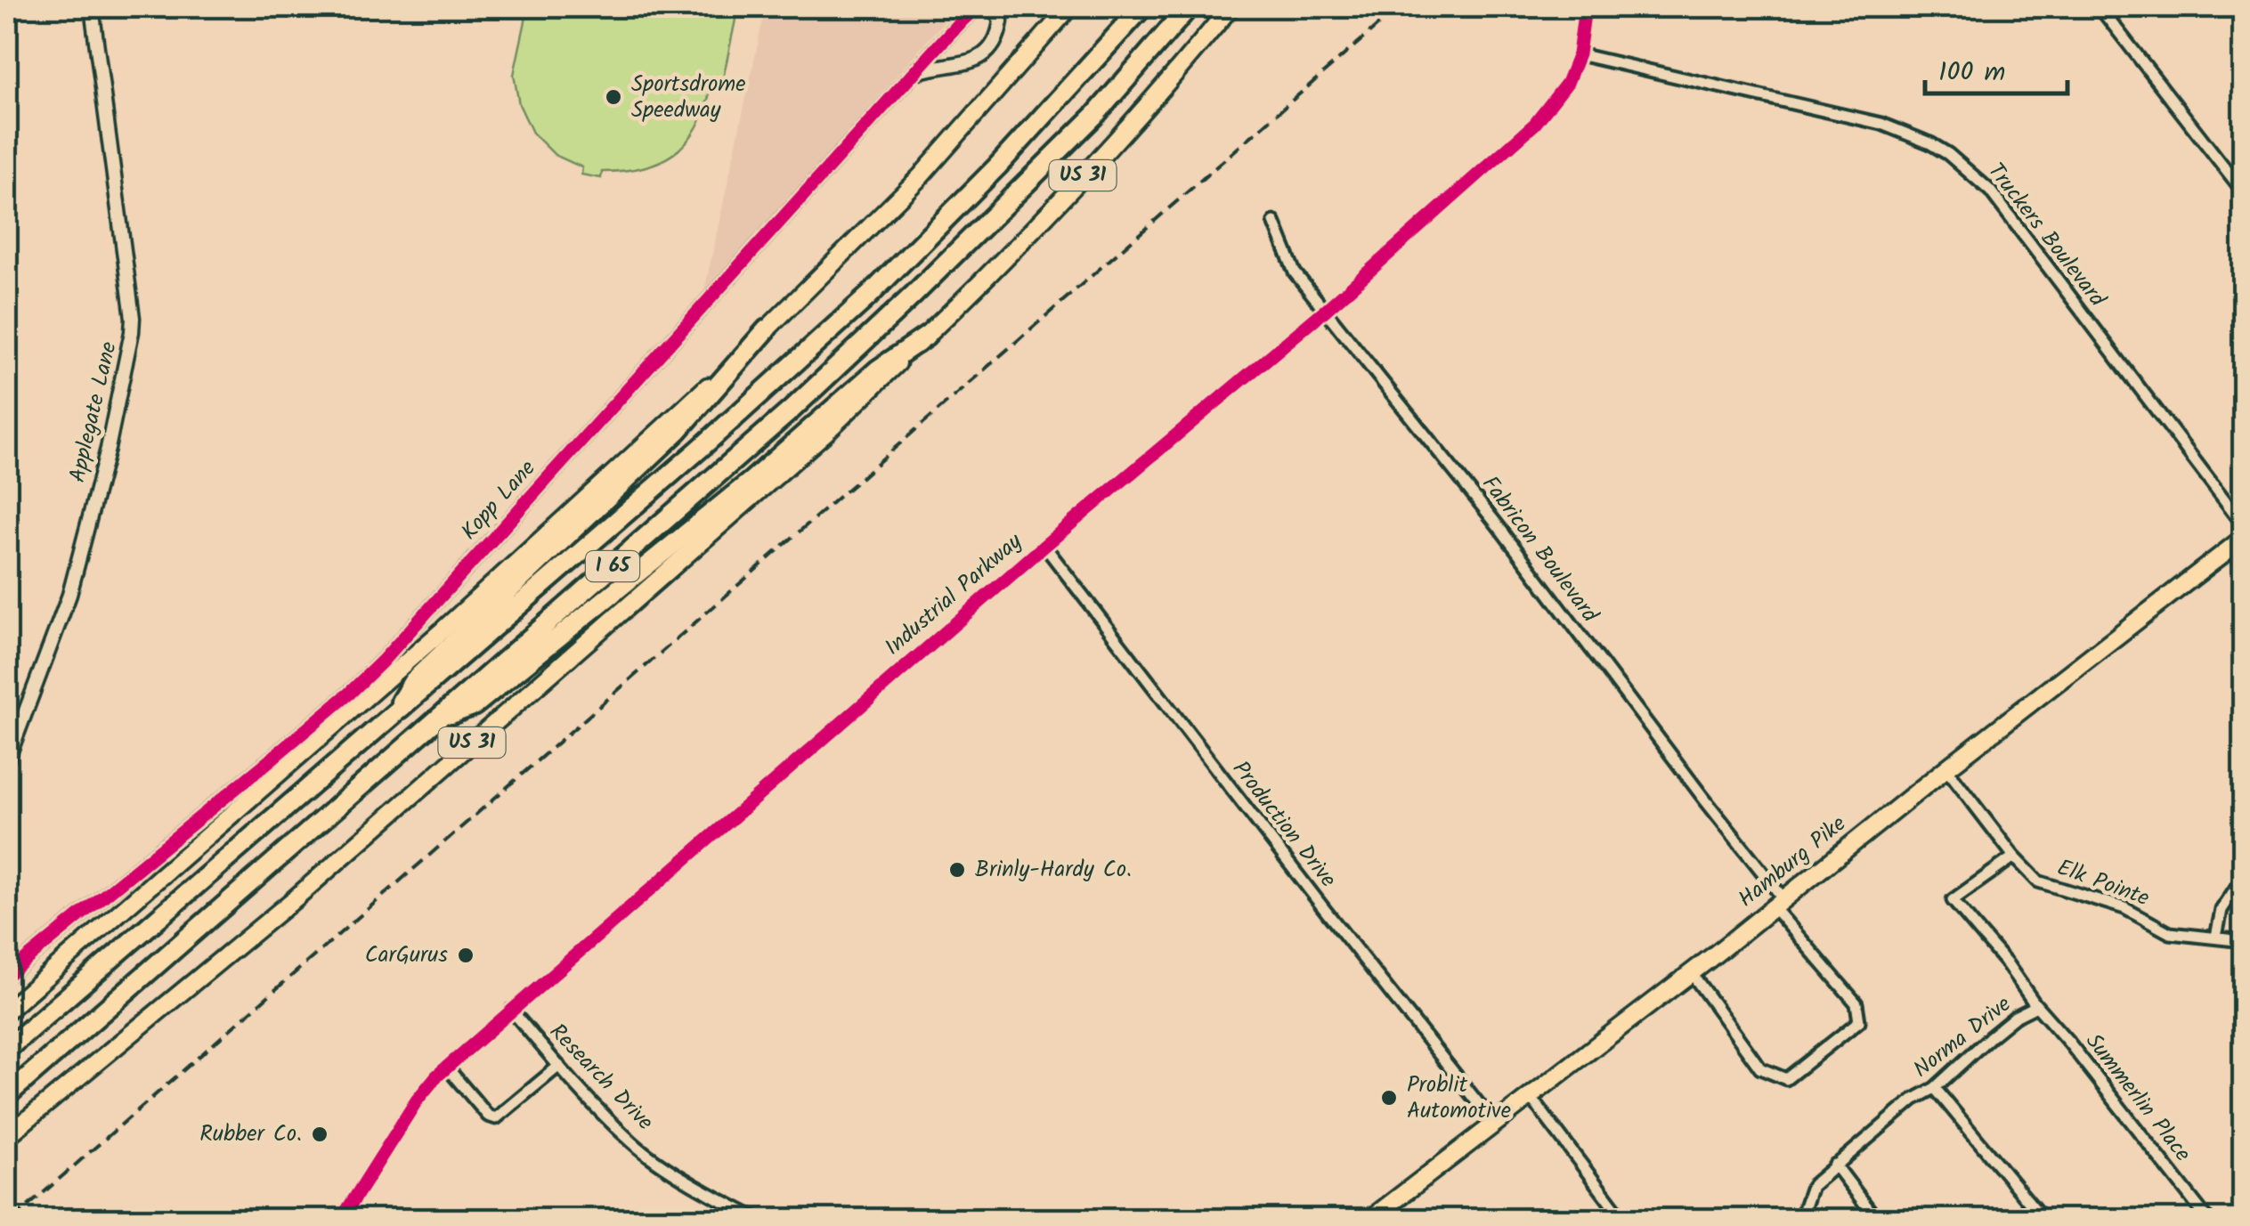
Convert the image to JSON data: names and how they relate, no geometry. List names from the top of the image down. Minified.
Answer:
{"streets":{"highway":["I 65"],"main road":["US 31","Hamburg Pike"],"street":["Truckers Boulevard","Applegate Lane","Kopp Lane","Fabricon Boulevard","Industrial Parkway","Production Drive","Elk Pointe","Norma Drive","Research Drive","Summerlin Place"]},"crossings":[["Truckers Boulevard","Industrial Parkway"],["Fabricon Boulevard","Industrial Parkway"],["Fabricon Boulevard","Hamburg Pike"],["Industrial Parkway","Production Drive"],["Industrial Parkway","Research Drive"],["Production Drive","Hamburg Pike"],["Hamburg Pike","Elk Pointe"],["Elk Pointe","Norma Drive"],["Norma Drive","Summerlin Place"]],"places":["Sportsdrome Speedway","Brinly-Hardy Co.","CarGurus","Problit Automotive","Rubber Co."],"scale_bar":"100 m"}
